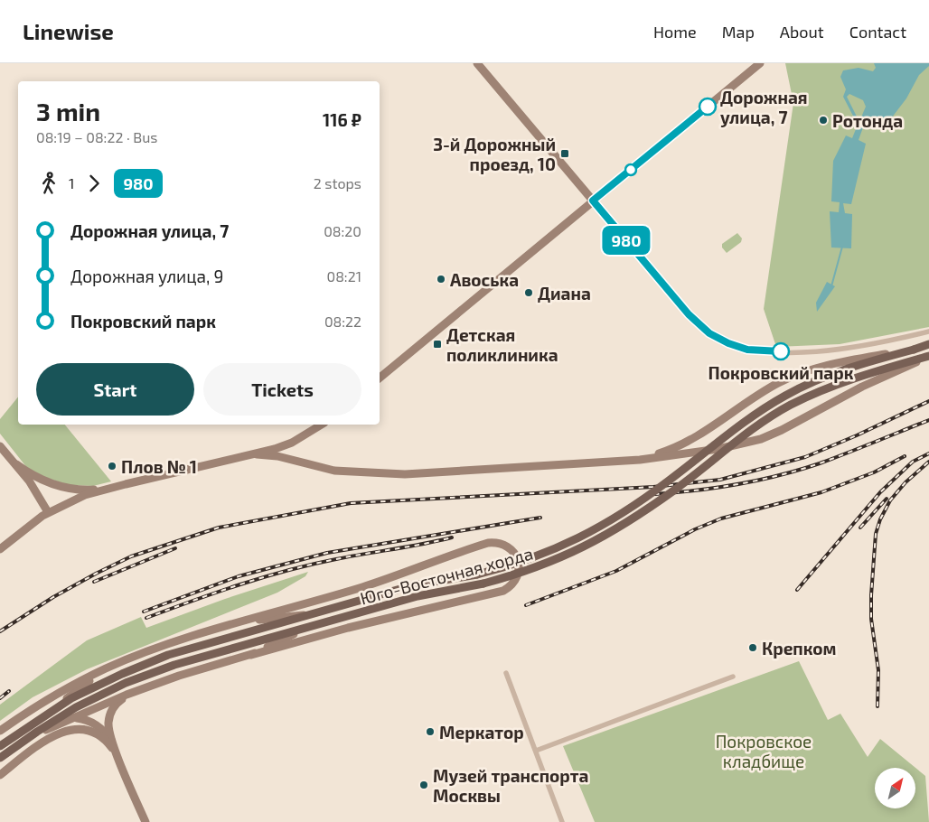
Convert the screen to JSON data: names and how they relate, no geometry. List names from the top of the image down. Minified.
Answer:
{"streets":{"main road":["Юго-Восточная хорда"]},"parks":["Покровское кладбище"],"places":{"other":["Дорожная улица, 7","Ротонда","Авоська","Диана","Покровский парк","Плов № 1","Крепком","Меркатор","Музей транспорта Москвы"],"transit":["3-й Дорожный проезд, 10","Детская поликлиника"]},"lines":["bus line 980"],"north":"top right","page":{"header":"Linewise","nav":["Home","Map","About","Contact"],"on_map":"980","heading":["3 min","08:19 – 08:22 · Bus","116 ₽"],"legs":["1","980","2 stops"],"list":[{"name":"Дорожная улица, 7","value":"08:20"},{"name":"Дорожная улица, 9","value":"08:21"},{"name":"Покровский парк","value":"08:22"}],"buttons":["Start","Tickets"]}}
